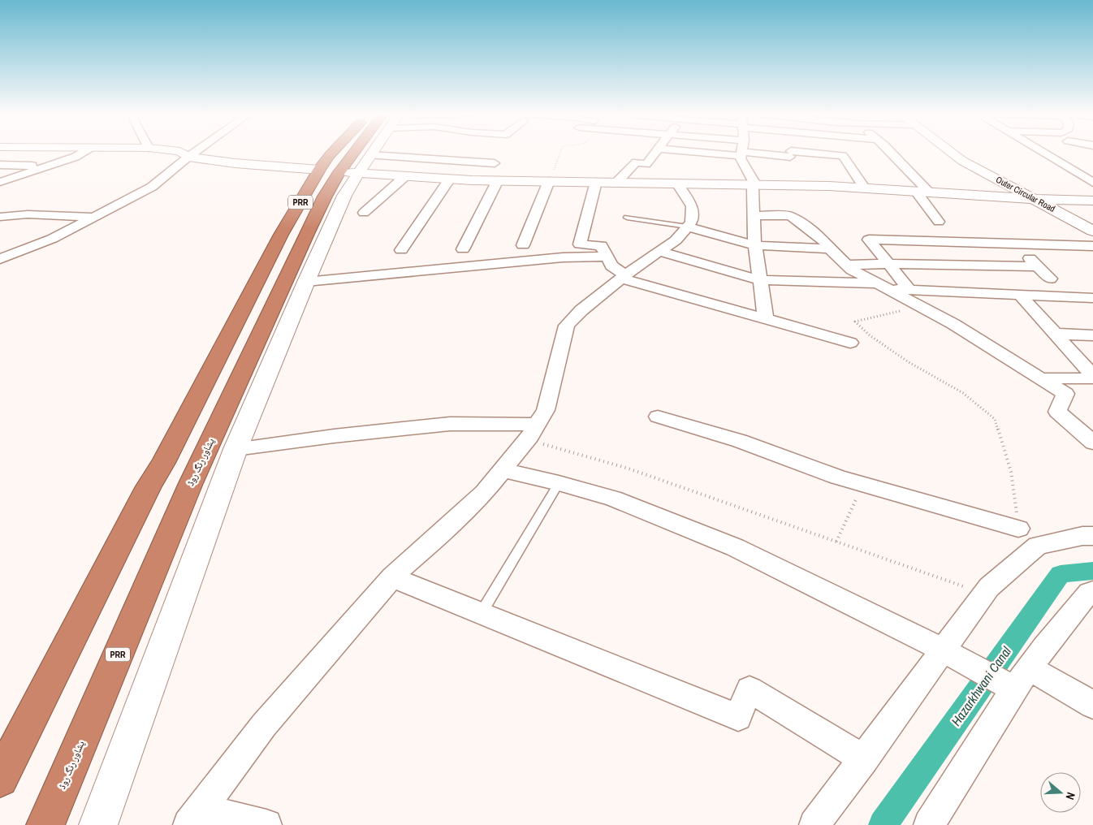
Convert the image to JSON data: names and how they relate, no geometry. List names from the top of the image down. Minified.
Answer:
{"streets":{"highway":["PRR","پشاور رنگ روڈ"],"street":["Outer Circular Road"]},"water":["Hazarkhwani Canal"],"north":"right"}
